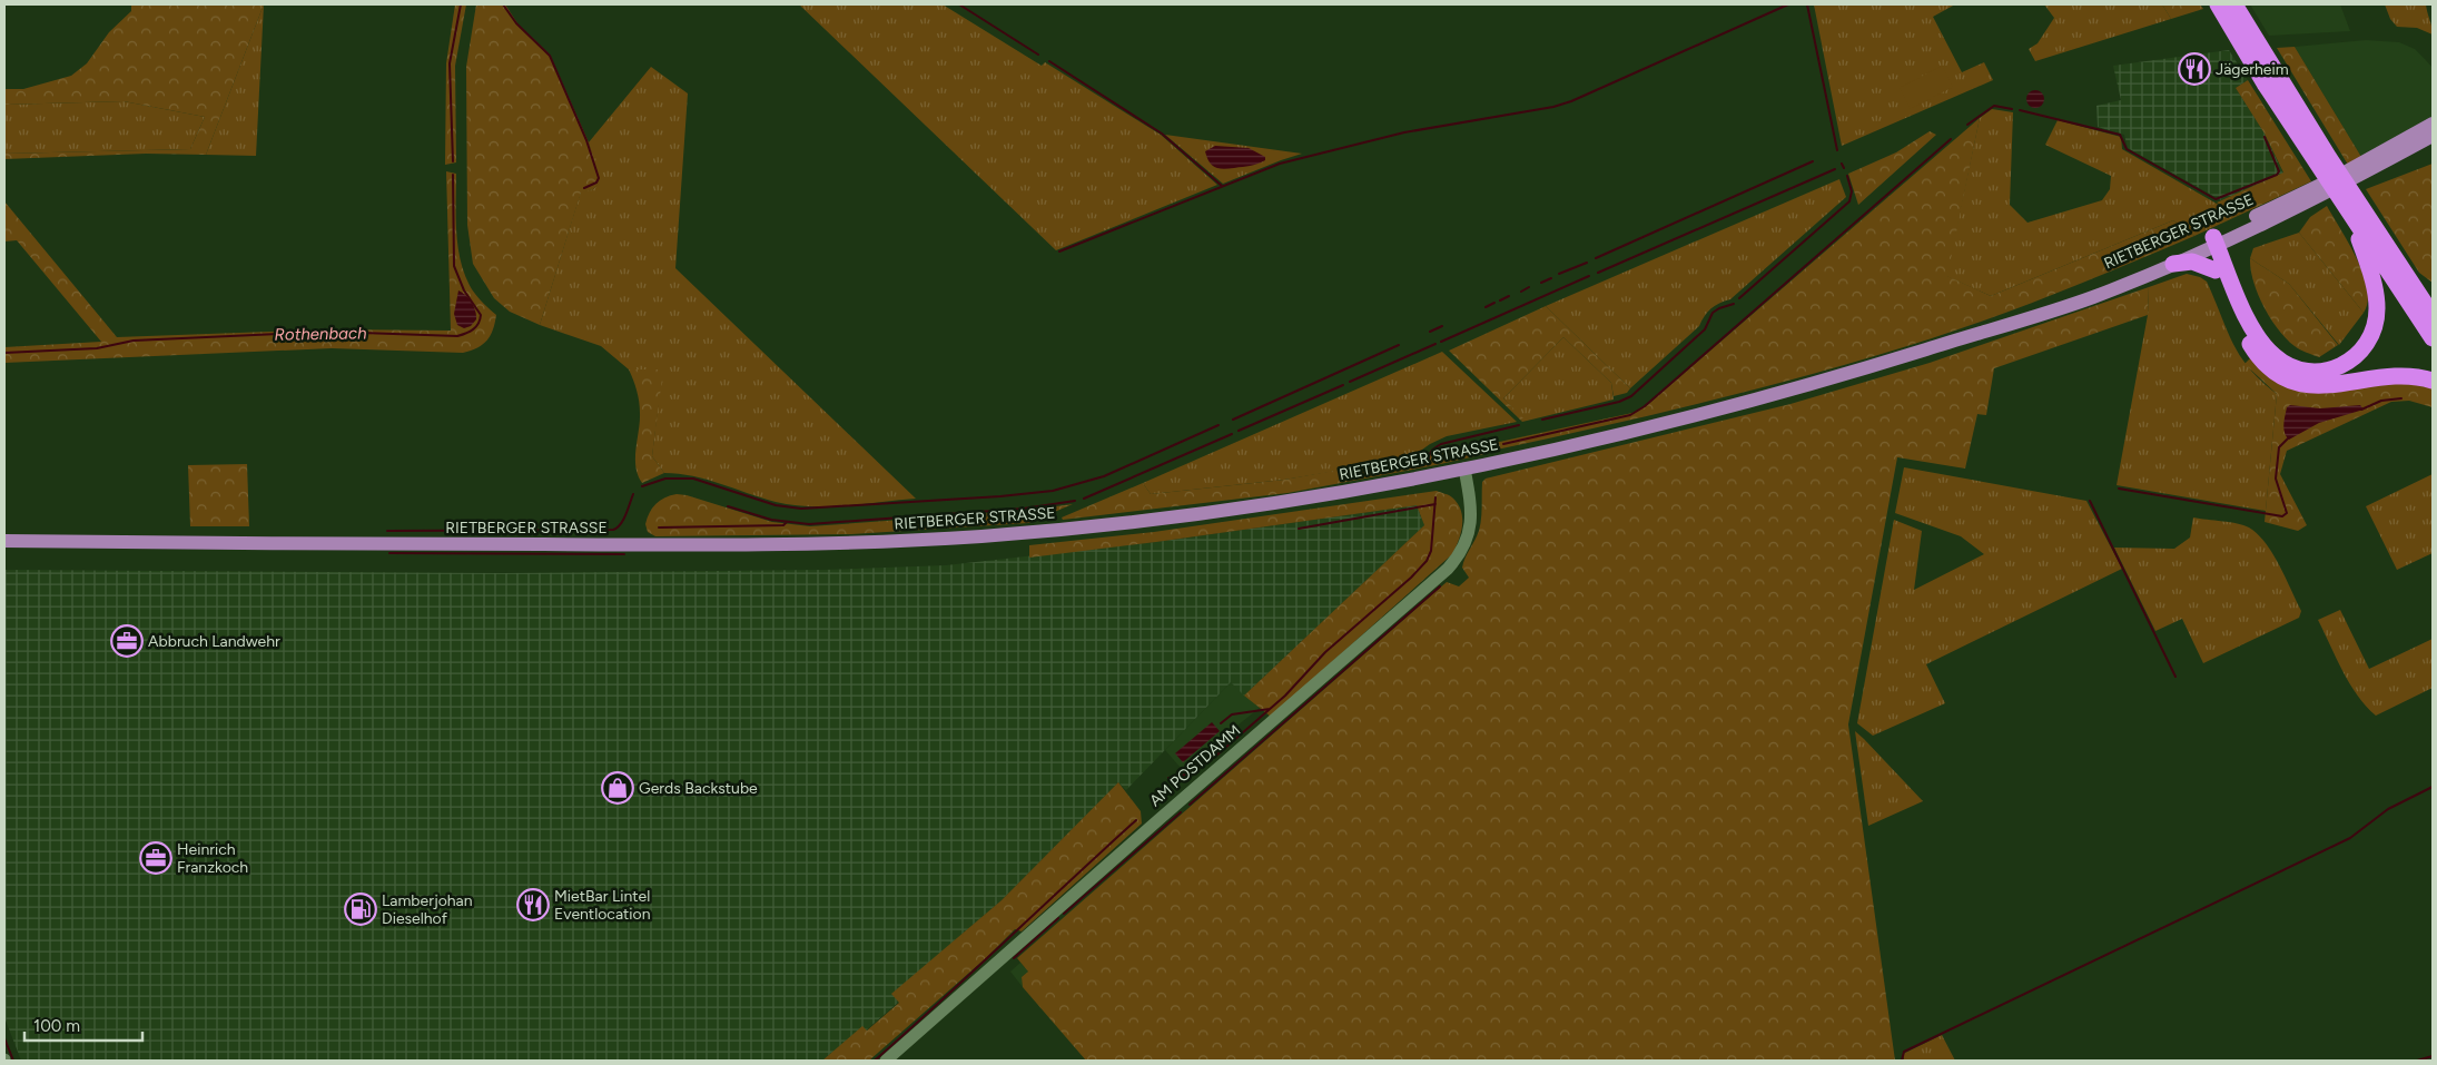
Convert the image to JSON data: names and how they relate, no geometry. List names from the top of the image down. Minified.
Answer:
{"streets":{"main road":["RIETBERGER STRASSE"],"street":["AM POSTDAMM"]},"crossings":[["RIETBERGER STRASSE","AM POSTDAMM"]],"water":["Rothenbach"],"places":{"restaurant":["Jägerheim","MietBar Lintel Eventlocation"],"office":["Abbruch Landwehr","Heinrich Franzkoch"],"shop":["Gerds Backstube"],"fuel station":["Lamberjohan Dieselhof"]},"scale_bar":"100 m"}
